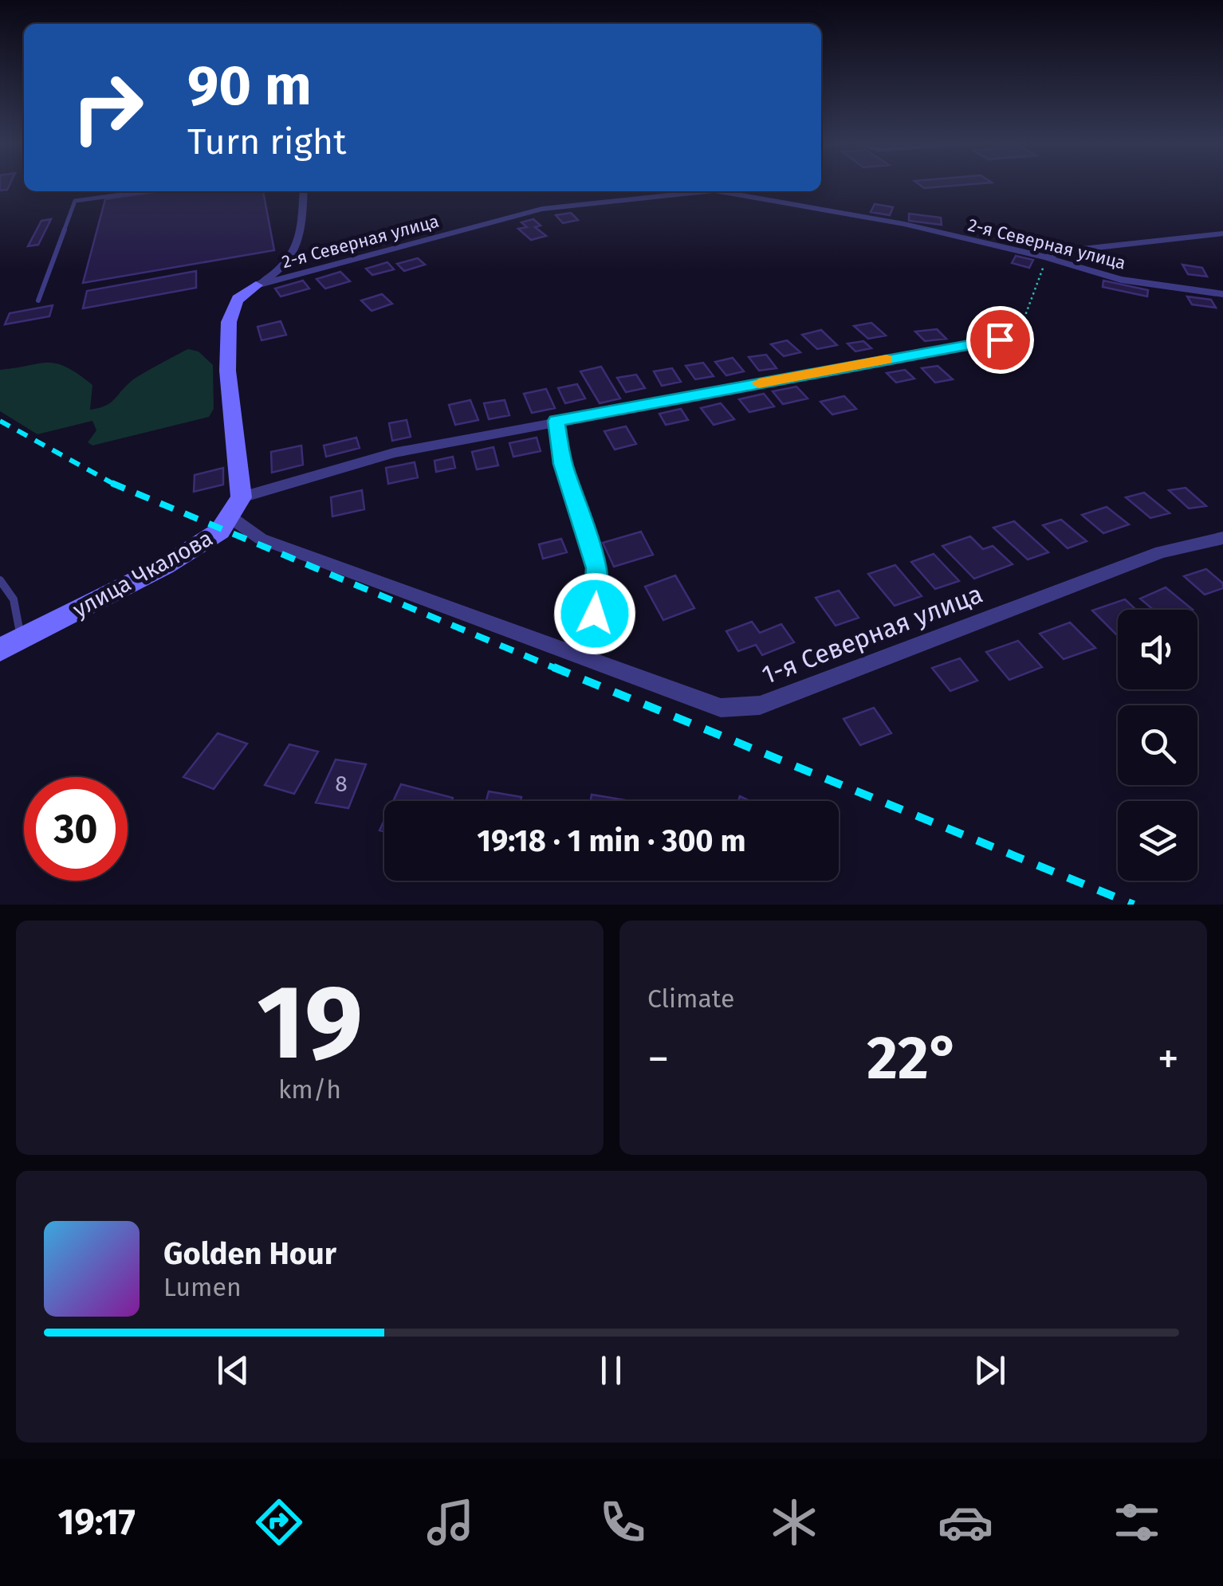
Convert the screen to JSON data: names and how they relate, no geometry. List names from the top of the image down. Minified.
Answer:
{"streets":{"street":["2-я Северная улица","улица Чкалова","1-я Северная улица"]},"crossings":[["улица Чкалова","1-я Северная улица"]],"house_numbers":["8"],"page":{"turn":["90 m","Turn right"],"limit":"30","trip":"19:18 · 1 min · 300 m","tile":[["19","km/h"],"Climate"],"heat":["−","22°","+"],"song":["Golden Hour","Lumen"],"tabs":"19:17"}}
